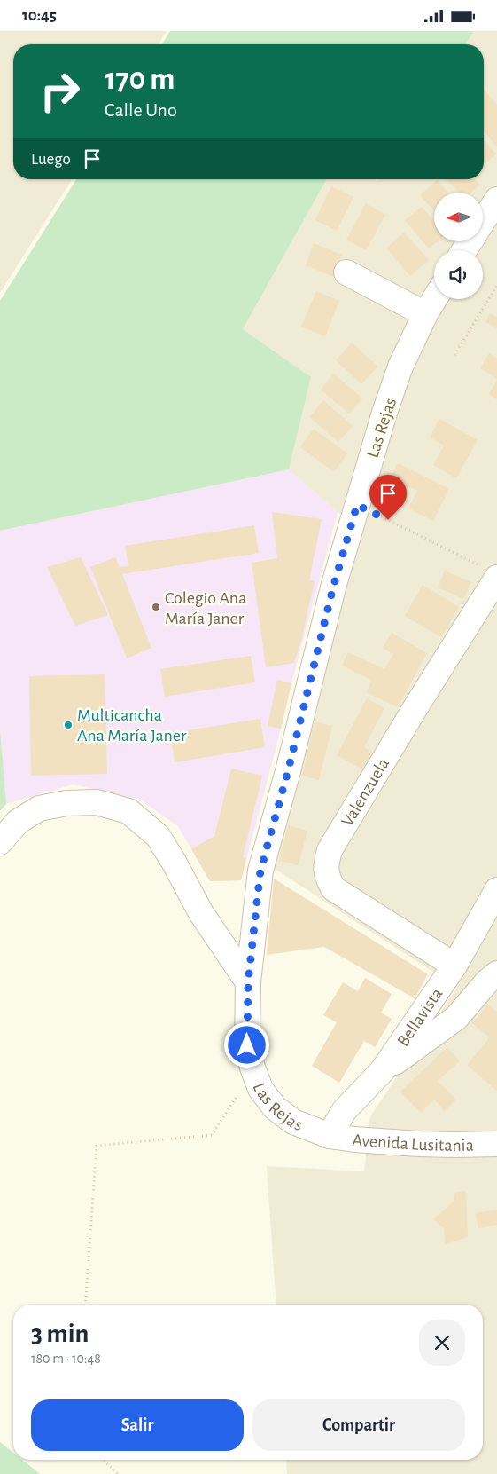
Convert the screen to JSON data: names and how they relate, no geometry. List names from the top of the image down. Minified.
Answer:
{"streets":{"street":["Las Rejas","Valenzuela","Bellavista","Avenida Lusitania"]},"crossings":[["Las Rejas","Bellavista"],["Las Rejas","Avenida Lusitania"],["Valenzuela","Bellavista"],["Bellavista","Avenida Lusitania"]],"places":["Colegio Ana María Janer","Multicancha Ana María Janer"],"north":"left","page":{"status":"10:45","turn":["170 m","Calle Uno"],"then":"Luego","heading":["3 min","180 m · 10:48"],"buttons":["Salir","Compartir"]}}
